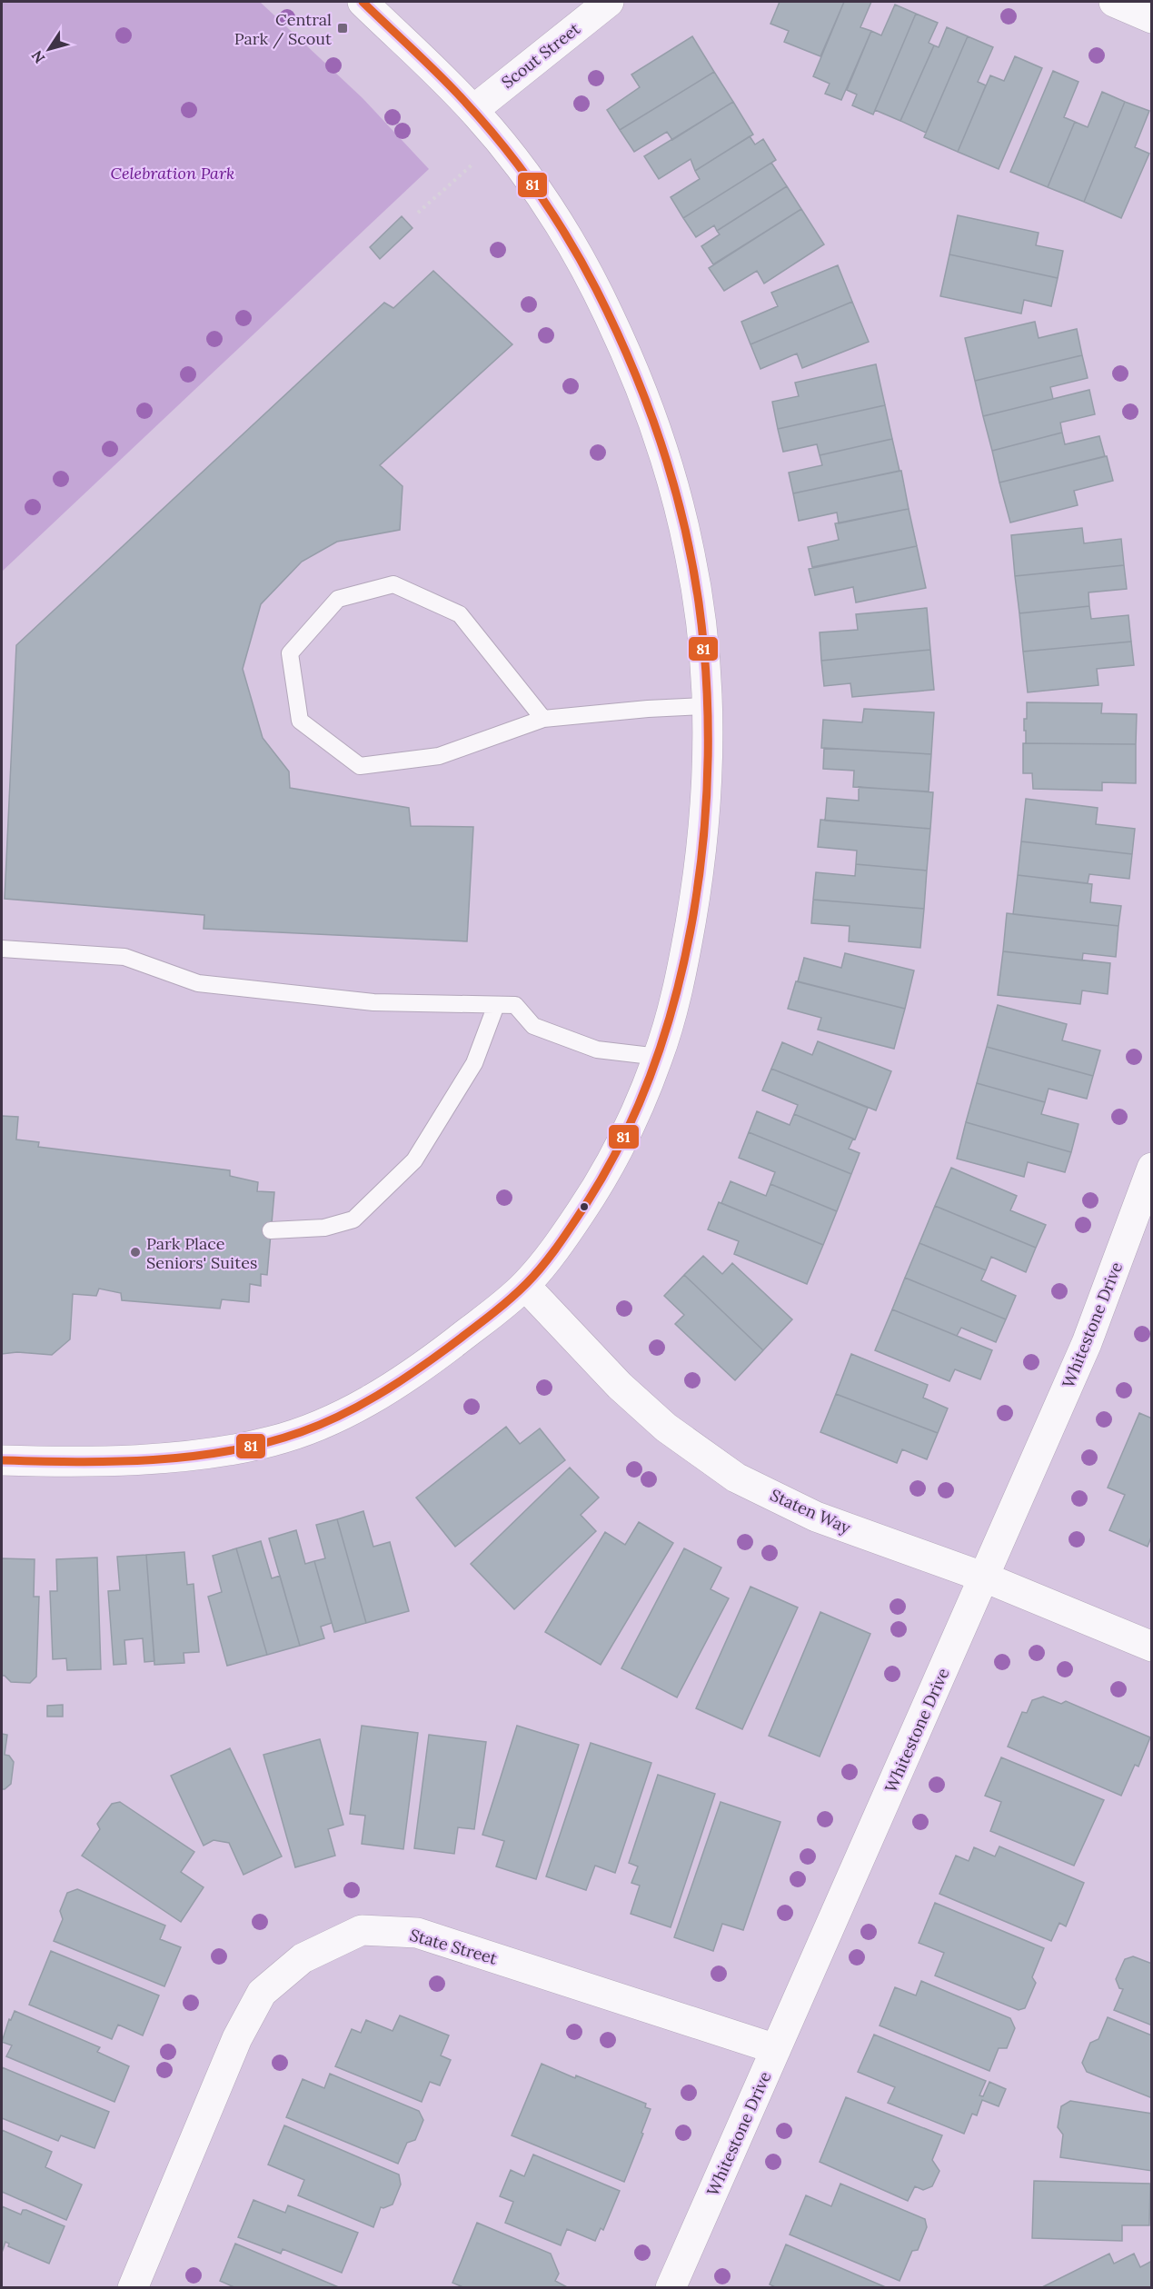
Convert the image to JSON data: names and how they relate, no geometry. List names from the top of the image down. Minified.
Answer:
{"streets":{"street":["Scout Street","Whitestone Drive","Staten Way","State Street"]},"crossings":[["Whitestone Drive","Staten Way"],["Whitestone Drive","State Street"]],"parks":["Celebration Park"],"places":{"transit":["Central Park / Scout"],"other":["Park Place Seniors' Suites"]},"lines":["transit line 81"],"north":"bottom left"}
